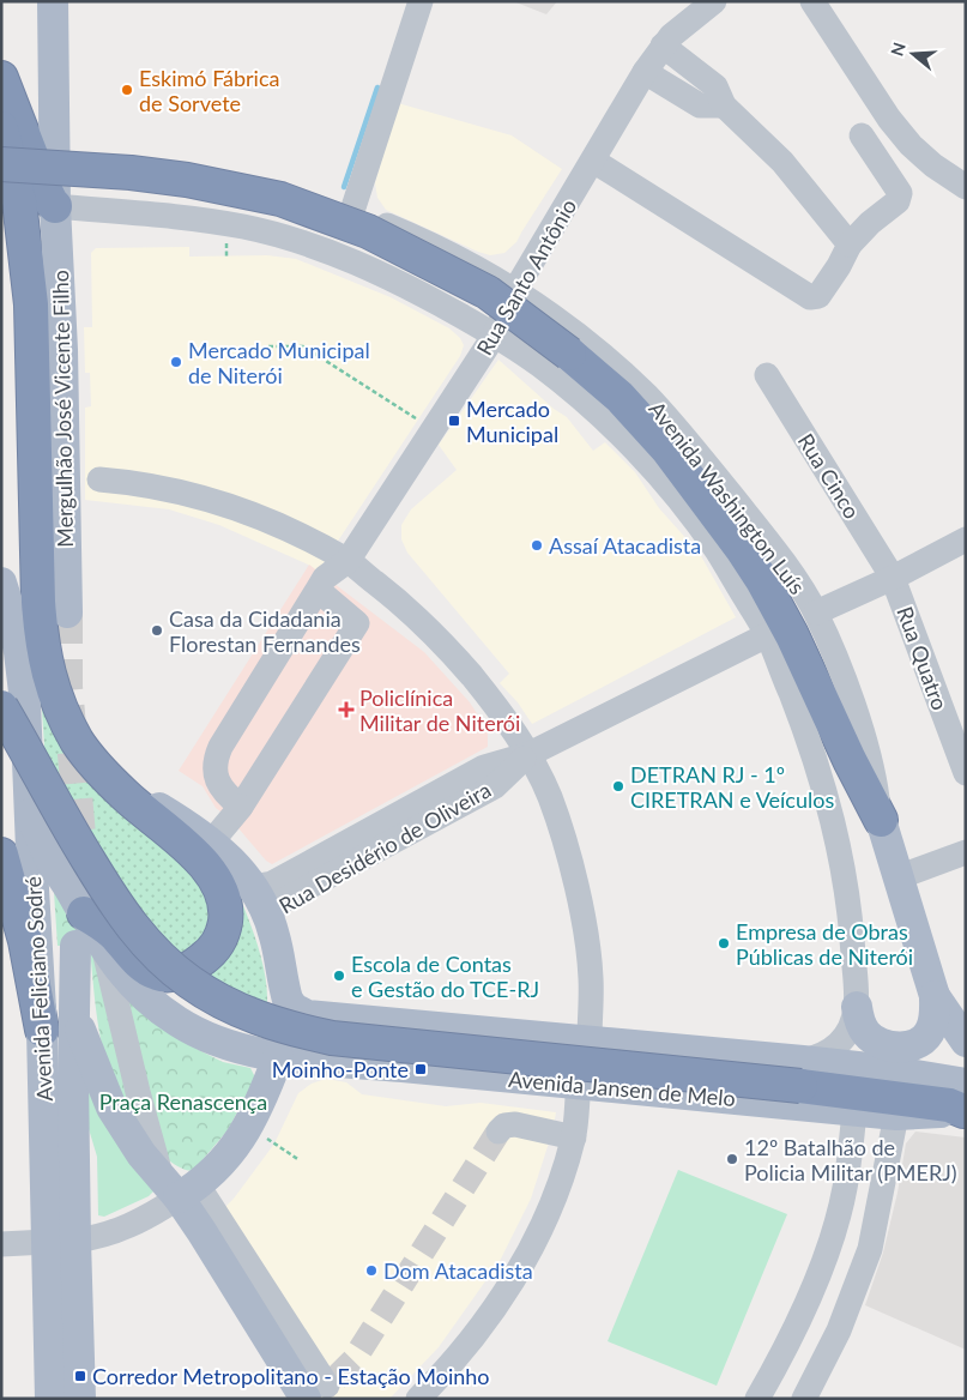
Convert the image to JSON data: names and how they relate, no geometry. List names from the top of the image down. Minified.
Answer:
{"streets":{"main road":["Mergulhão José Vicente Filho","Avenida Washington Luís","Avenida Feliciano Sodré","Avenida Jansen de Melo"],"street":["Rua Santo Antônio","Rua Cinco","Rua Quatro","Rua Desidério de Oliveira"]},"crossings":[["Rua Santo Antônio","Avenida Washington Luís"],["Mergulhão José Vicente Filho","Avenida Washington Luís"],["Rua Cinco","Rua Quatro"],["Avenida Washington Luís","Rua Desidério de Oliveira"],["Avenida Washington Luís","Avenida Jansen de Melo"],["Rua Desidério de Oliveira","Avenida Jansen de Melo"],["Avenida Feliciano Sodré","Avenida Jansen de Melo"]],"parks":["Praça Renascença"],"places":{"other":["Eskimó Fábrica de Sorvete","Mercado Municipal de Niterói","Assaí Atacadista","Casa da Cidadania Florestan Fernandes","DETRAN RJ - 1º CIRETRAN e Veículos","Empresa de Obras Públicas de Niterói","Escola de Contas e Gestão do TCE-RJ","12º Batalhão de Policia Militar (PMERJ)","Dom Atacadista"],"transit":["Mercado Municipal","Moinho-Ponte","Corredor Metropolitano - Estação Moinho"],"health":["Policlínica Militar de Niterói"]},"north":"left"}
